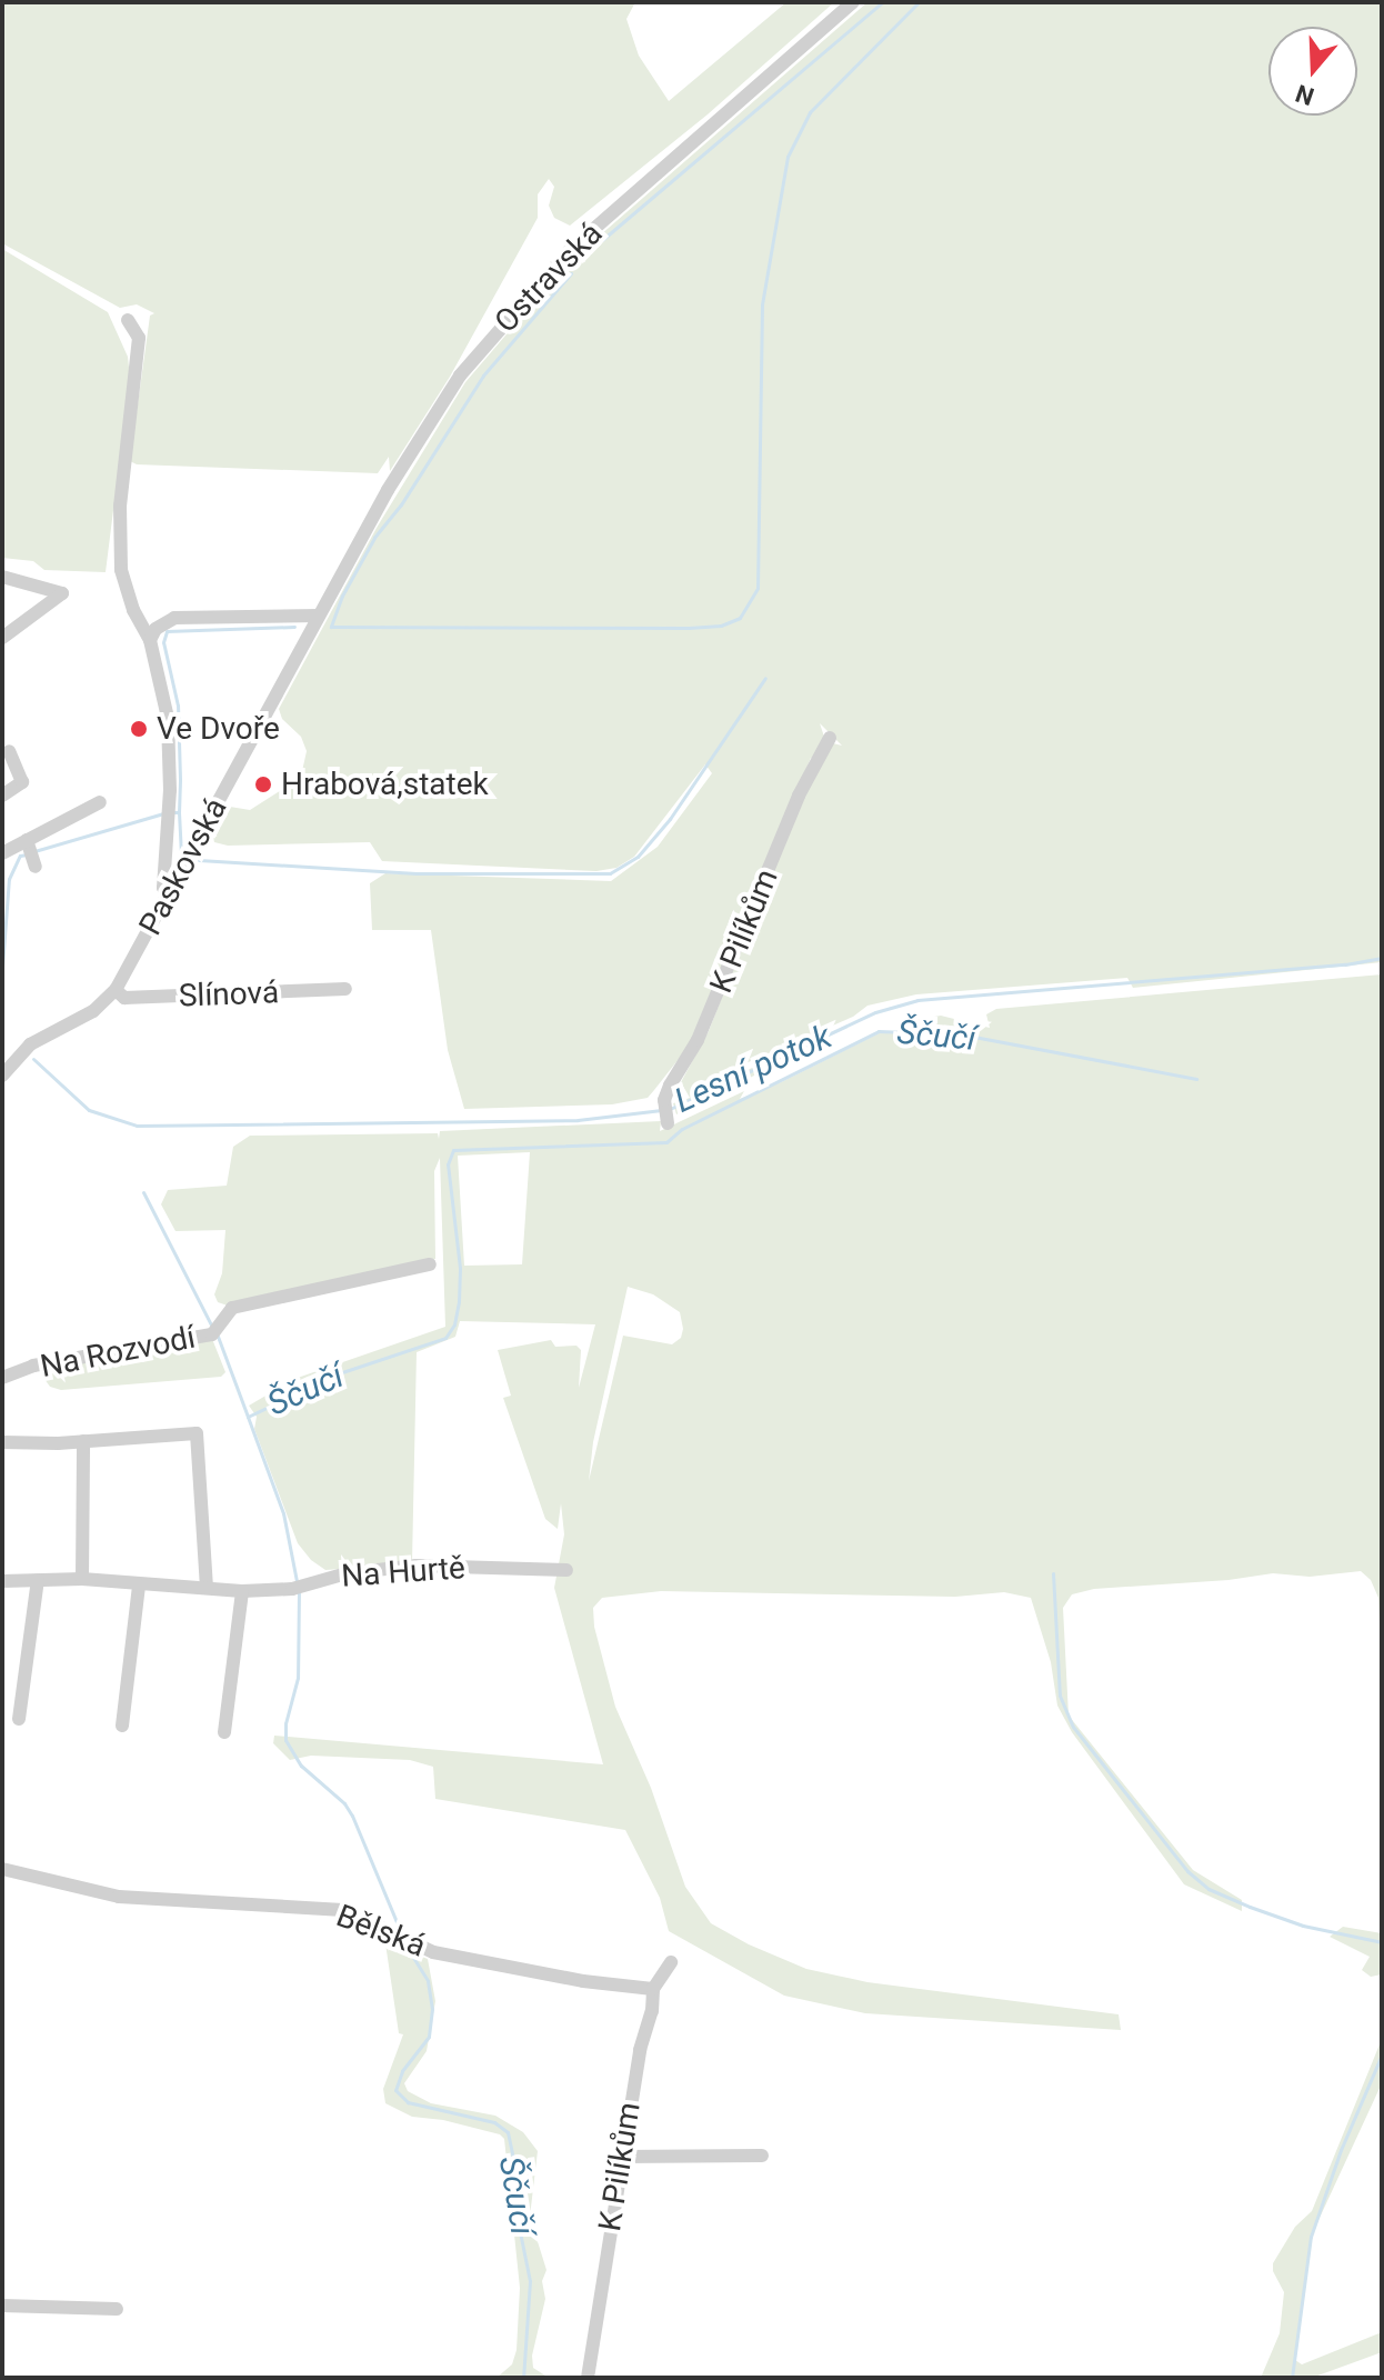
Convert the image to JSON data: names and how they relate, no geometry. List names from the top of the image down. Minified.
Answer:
{"streets":{"street":["Ostravská","Paskovská","K Pilíkům","Slínová","Na Rozvodí","Na Hurtě","Bělská"]},"crossings":[["Ostravská","Paskovská"],["Paskovská","Slínová"],["K Pilíkům","Bělská"]],"water":["Ščučí","Lesní potok"],"places":["Ve Dvoře","Hrabová,statek"],"north":"bottom"}
